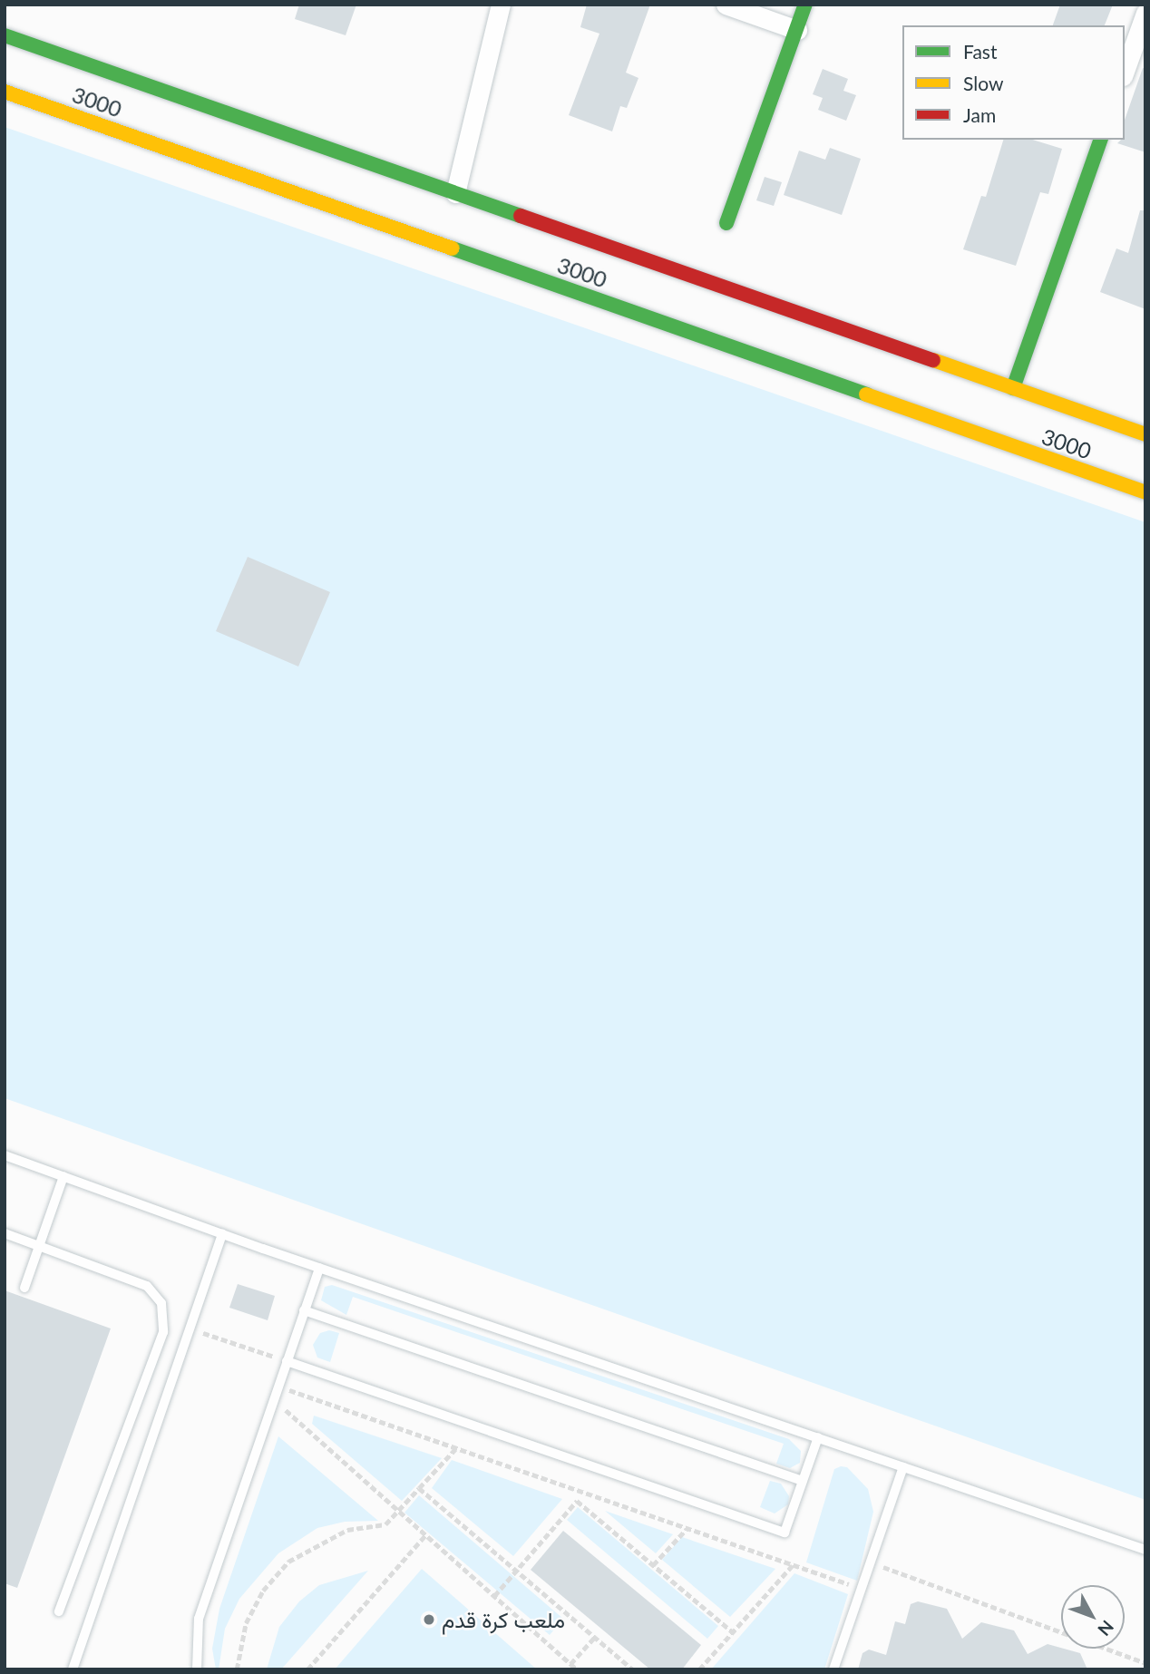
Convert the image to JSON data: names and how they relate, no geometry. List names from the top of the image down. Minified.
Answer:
{"streets":{"street":["3000"]},"places":["ملعب كرة قدم"],"legend":["Fast","Slow","Jam"],"north":"bottom right"}
